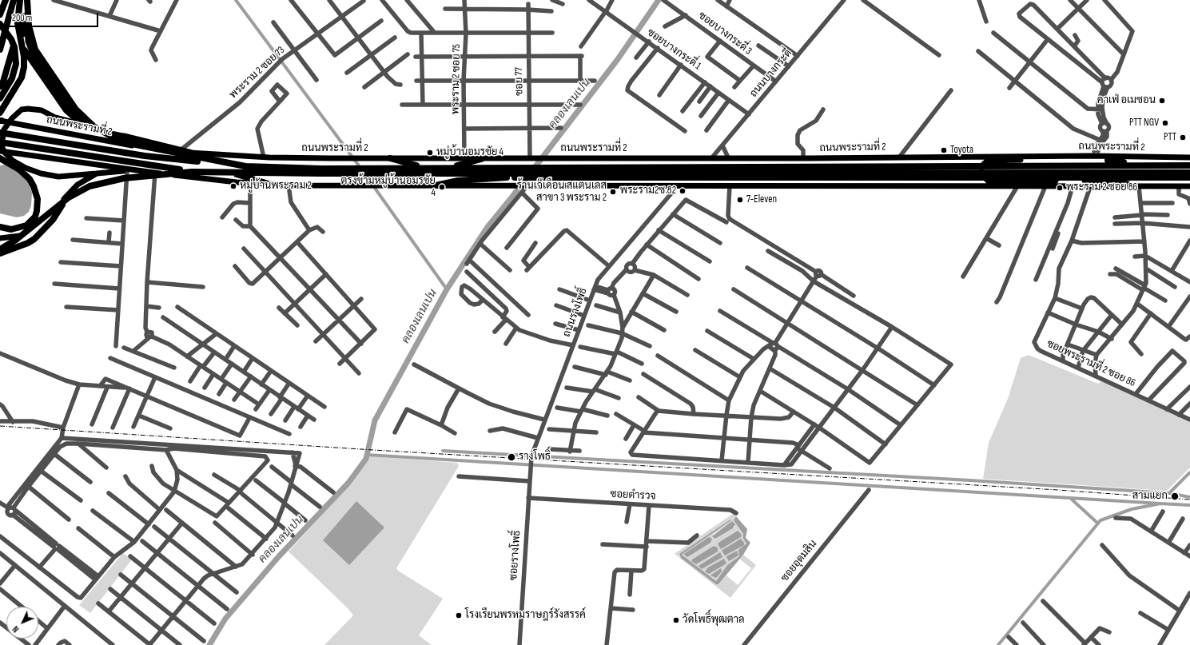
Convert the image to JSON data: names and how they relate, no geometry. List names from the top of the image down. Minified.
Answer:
{"streets":{"highway":["ถนนพระรามที่ 2"],"street":["ซอยบางกระดี่ 3","ซอยบางกระดี่ 1","พระราม 2 ซอย 73","ถนนบางกระดี่","พระราม 2 ซอย 75","ซอย 77","ถนนรางโพธิ์","ซอยพระรามที่ 2 ซอย 86","ซอยตำรวจ","ซอยรางโพธิ์","ซอยอุดมสิน"]},"crossings":[["ซอยบางกระดี่ 3","ถนนบางกระดี่"],["ซอยบางกระดี่ 1","ถนนบางกระดี่"],["ถนนบางกระดี่","ถนนพระรามที่ 2"],["พระราม 2 ซอย 75","ถนนพระรามที่ 2"],["ซอย 77","ถนนพระรามที่ 2"],["ถนนรางโพธิ์","ซอยรางโพธิ์"],["ซอยตำรวจ","ซอยรางโพธิ์"]],"water":["คลองเลนเปน"],"places":["คาเฟ่ อเมซอน","PTT NGV","PTT","Toyota","หมู่บ้านอมรชัย 4","หมู่บ้านพระราม 2","ตรงข้ามหมู่บ้านอมรชัย 4","พระราม 2 ซอย 86","พระราม2ซ.82","ร้านเจ๊เดือน สแตนเลส สาขา 3 พระราม 2","7-Eleven","รางโพธิ์","สามแยก","โรงเรียนพรหมราษฎร์รังสรรค์","วัดโพธิ์พุฒตาล"],"scale_bar":"200 m","north":"bottom left"}
